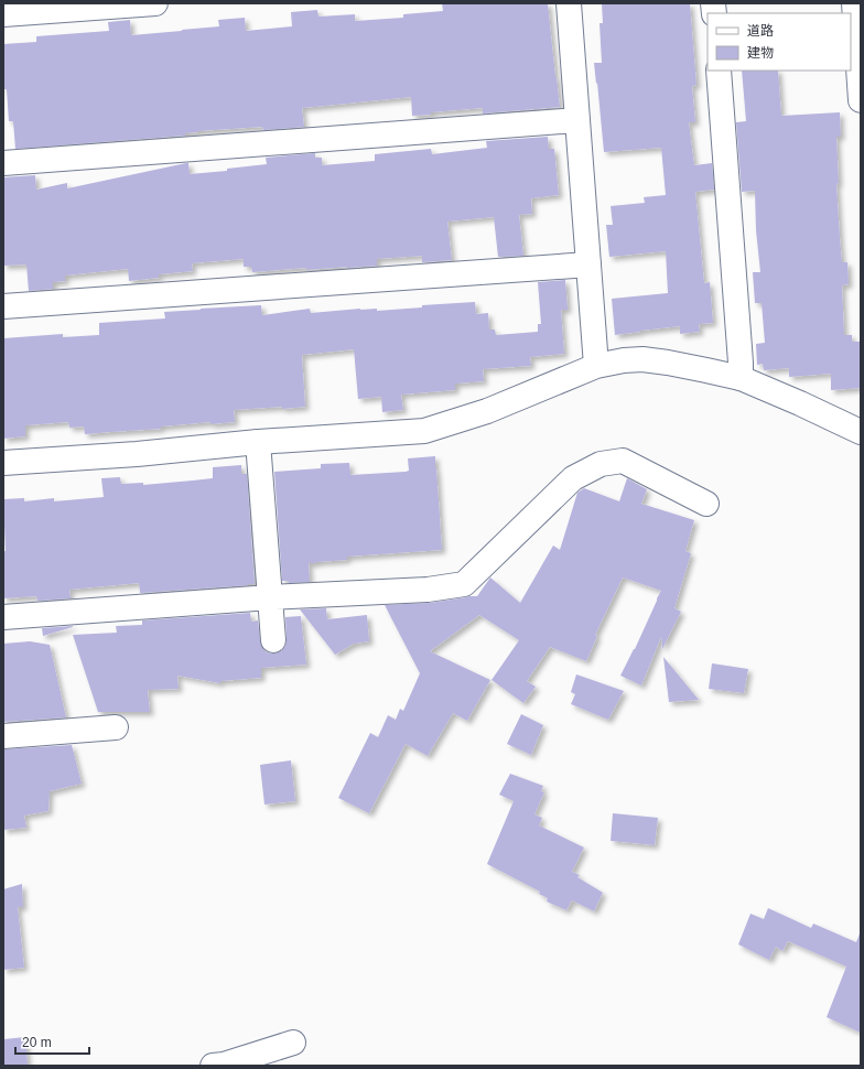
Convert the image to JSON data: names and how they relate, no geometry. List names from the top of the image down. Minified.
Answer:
{"legend":["道路","建物"],"scale_bar":"20 m"}
